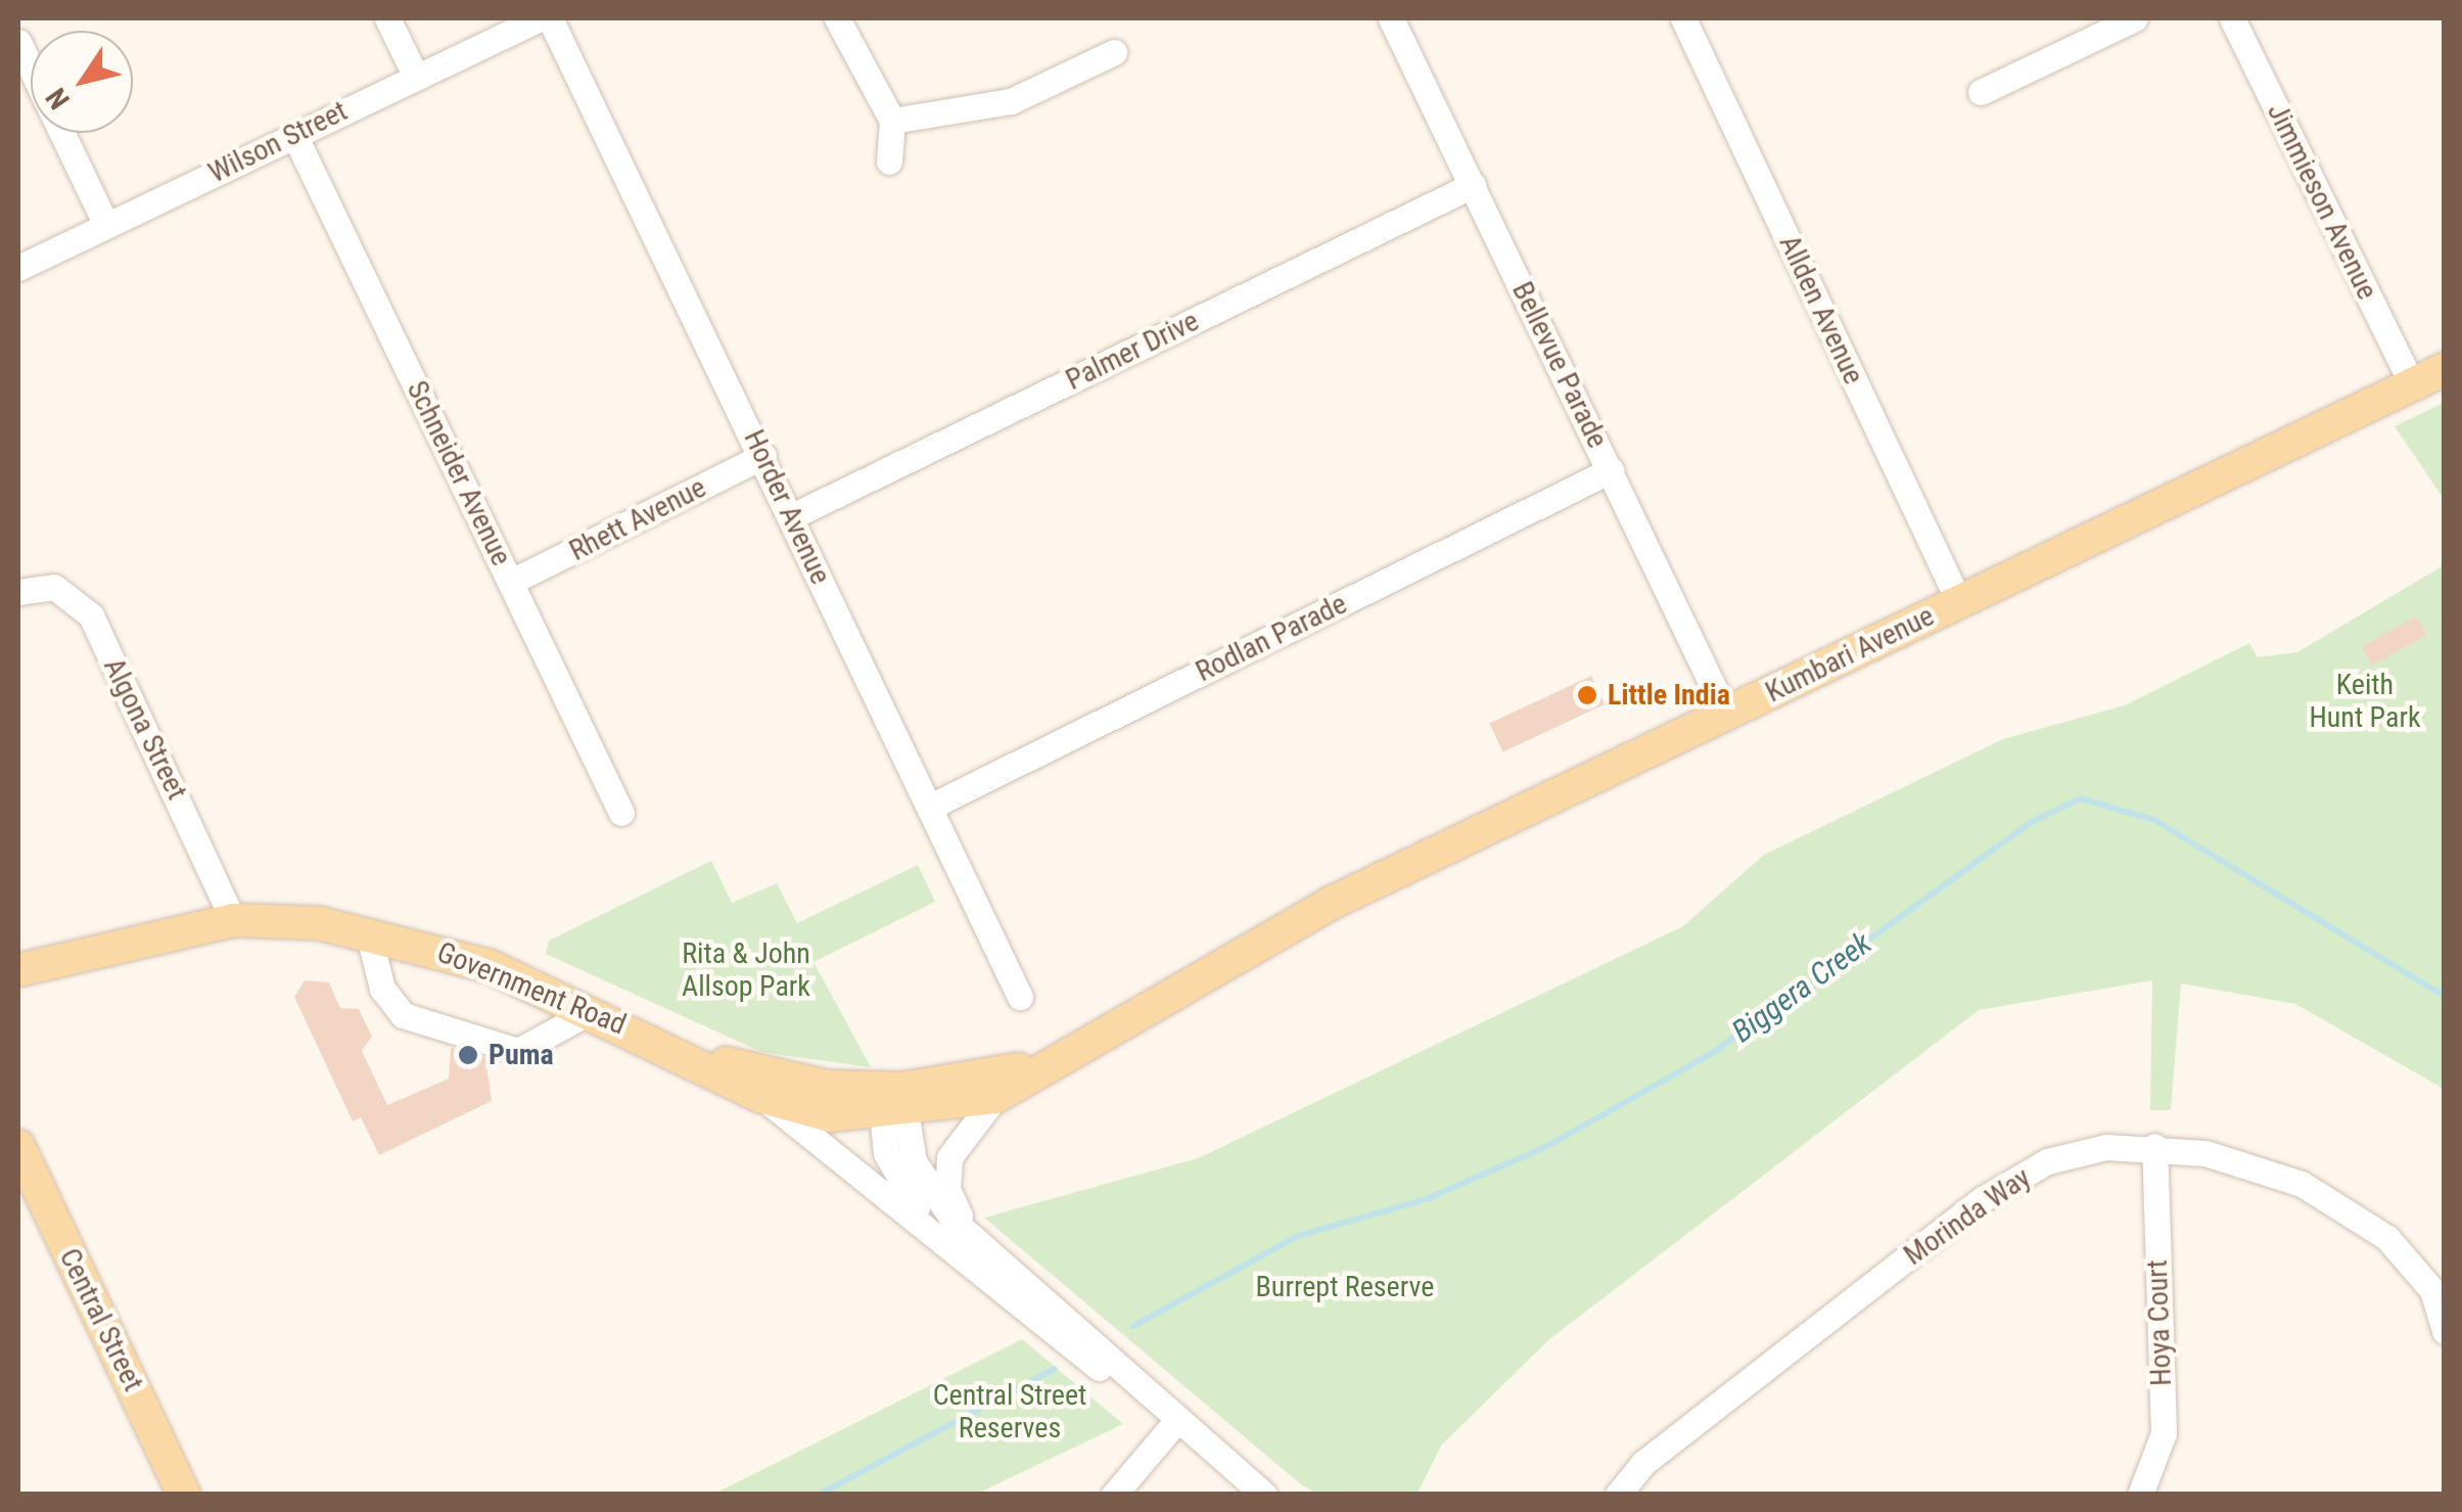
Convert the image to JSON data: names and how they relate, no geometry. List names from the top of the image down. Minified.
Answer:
{"streets":{"main road":["Kumbari Avenue","Government Road","Central Street"],"street":["Wilson Street","Jimmieson Avenue","Allden Avenue","Palmer Drive","Bellevue Parade","Schneider Avenue","Horder Avenue","Rhett Avenue","Rodlan Parade","Algona Street","Morinda Way","Hoya Court"]},"crossings":[["Wilson Street","Schneider Avenue"],["Jimmieson Avenue","Kumbari Avenue"],["Allden Avenue","Kumbari Avenue"],["Palmer Drive","Bellevue Parade"],["Palmer Drive","Horder Avenue"],["Bellevue Parade","Rodlan Parade"],["Bellevue Parade","Kumbari Avenue"],["Schneider Avenue","Rhett Avenue"],["Horder Avenue","Rhett Avenue"],["Horder Avenue","Rodlan Parade"],["Kumbari Avenue","Government Road"],["Algona Street","Government Road"],["Morinda Way","Hoya Court"]],"water":["Biggera Creek"],"parks":["Keith Hunt Park","Rita & John Allsop Park","Burrept Reserve","Central Street Reserves"],"places":["Little India","Puma"],"north":"bottom left"}
